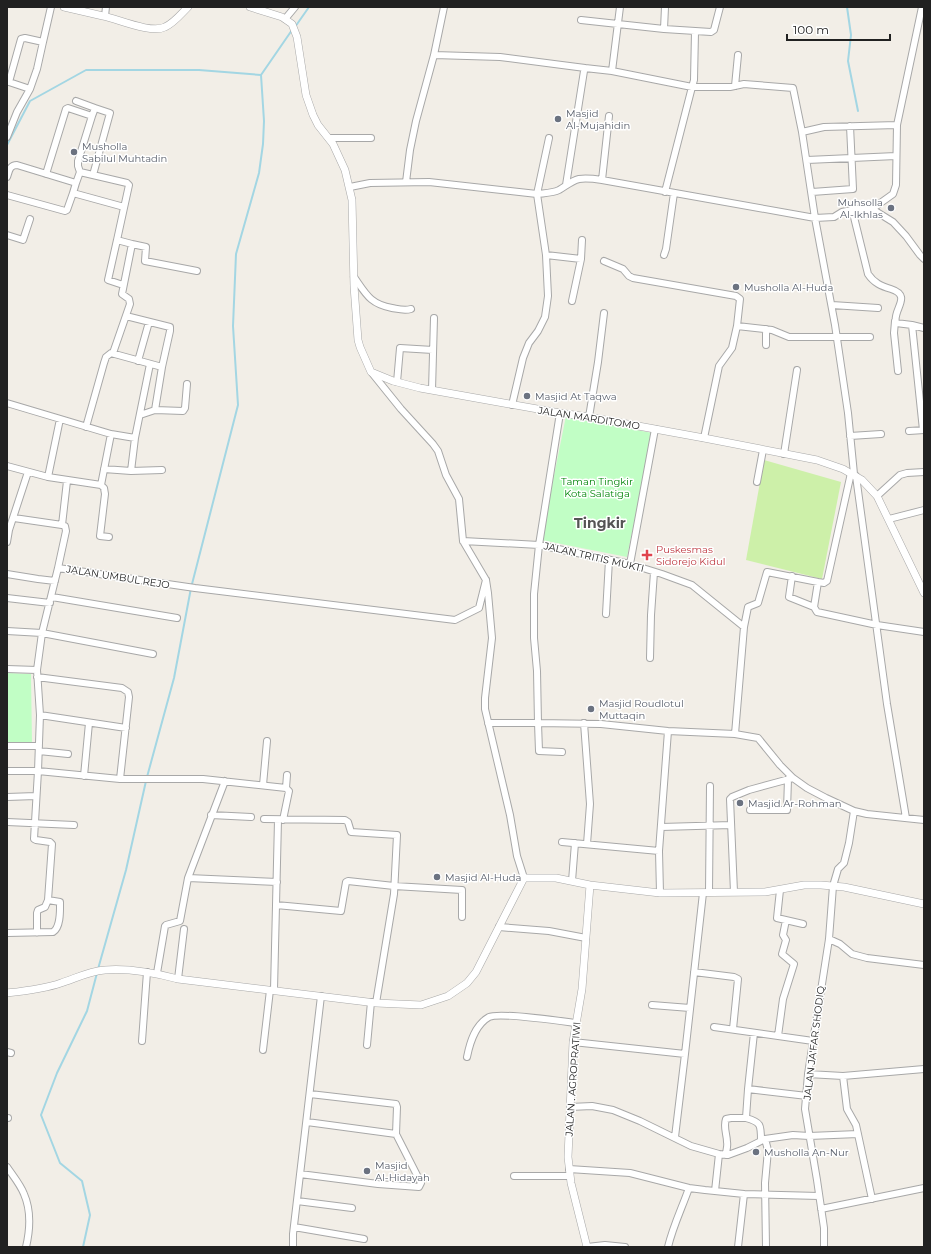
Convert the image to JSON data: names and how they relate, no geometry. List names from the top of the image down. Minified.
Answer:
{"streets":{"street":["JALAN MARDITOMO","JALAN TRITIS MUKTI","JALAN UMBUL REJO","JALAN JA'FAR SHODIQ","JALAN . AGROPRATIWI"]},"districts":["Tingkir"],"parks":["Taman Tingkir Kota Salatiga"],"places":{"other":["Masjid Al-Mujahidin","Musholla Sabilul Muhtadin","Muhsolla Al-Ikhlas","Musholla Al-Huda","Masjid At Taqwa","Masjid Roudlotul Muttaqin","Masjid Ar-Rohman","Masjid Al-Huda","Musholla An-Nur","Masjid Al-Hidayah"],"health":["Puskesmas Sidorejo Kidul"]},"scale_bar":"100 m"}
